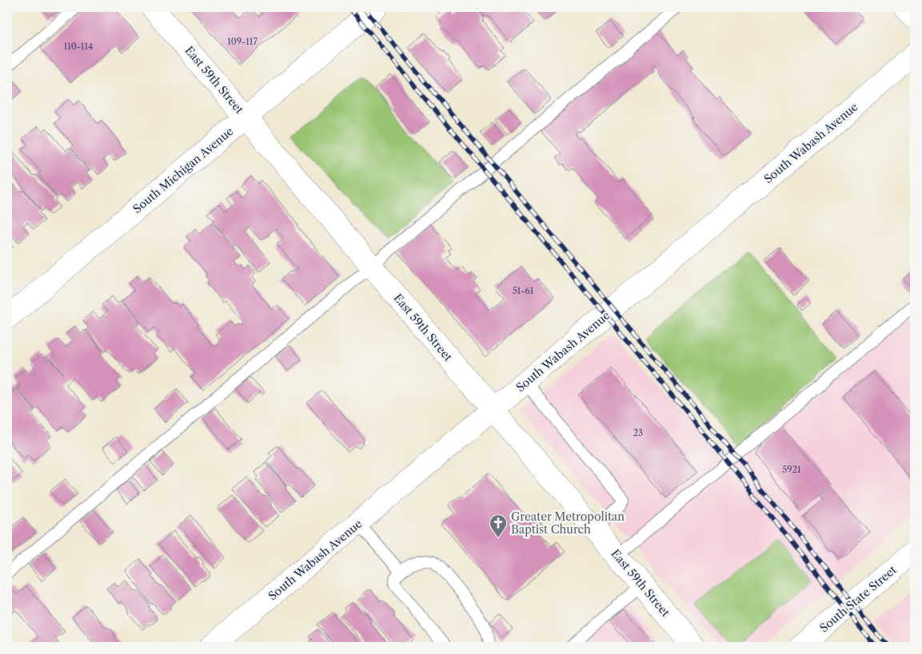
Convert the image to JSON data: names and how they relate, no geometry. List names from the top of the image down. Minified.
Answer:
{"streets":{"street":["East 59th Street","South Wabash Avenue","South Michigan Avenue","South State Street"]},"crossings":[["East 59th Street","South Wabash Avenue"],["East 59th Street","South Michigan Avenue"]],"places":{"church":["Greater Metropolitan Baptist Church"]},"house_numbers":["109-117","110-114","51-61","23","5921"]}
